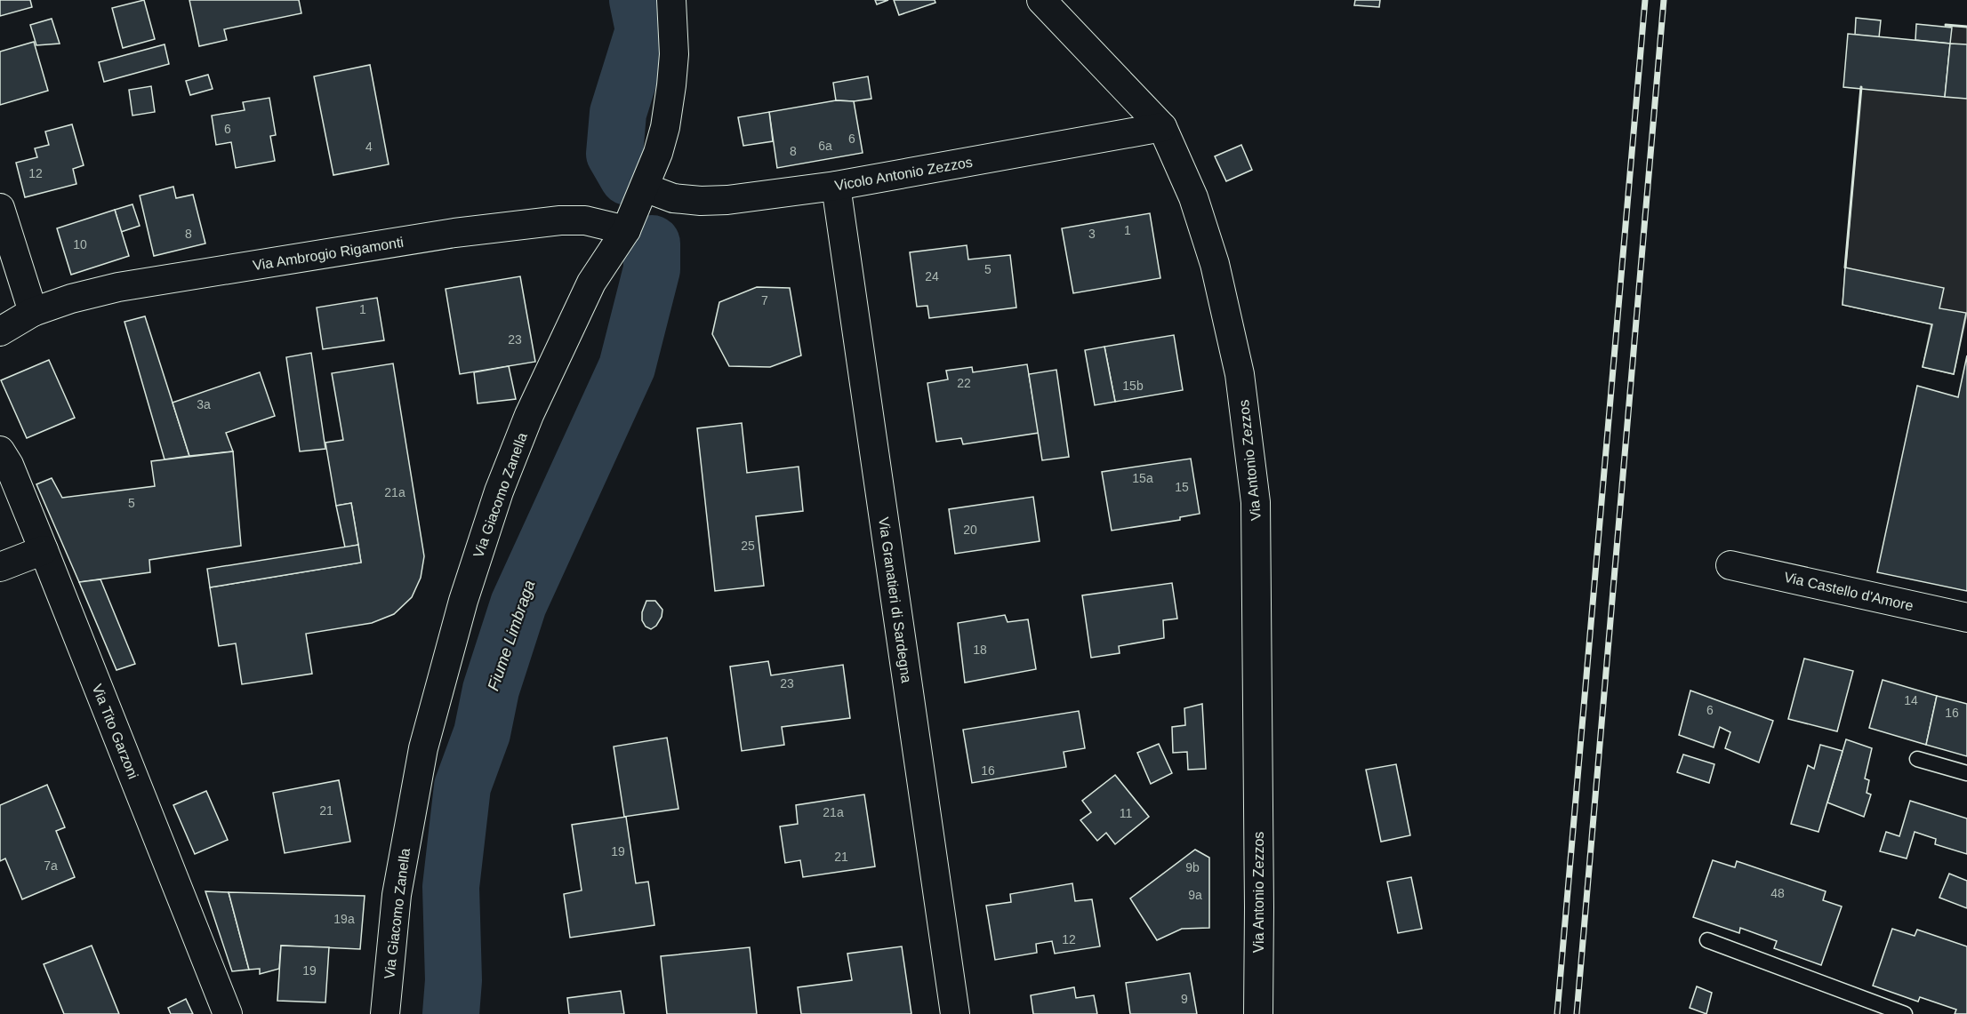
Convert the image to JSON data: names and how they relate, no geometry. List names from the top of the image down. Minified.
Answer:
{"streets":{"street":["Vicolo Antonio Zezzos","Via Ambrogio Rigamonti","Via Antonio Zezzos","Via Giacomo Zanella","Via Castello d'Amore","Via Granatieri di Sardegna","Via Tito Garzoni"]},"crossings":[["Vicolo Antonio Zezzos","Via Antonio Zezzos"],["Vicolo Antonio Zezzos","Via Giacomo Zanella"],["Vicolo Antonio Zezzos","Via Granatieri di Sardegna"],["Via Ambrogio Rigamonti","Via Giacomo Zanella"]],"water":["Fiume Limbraga"],"house_numbers":["6","6","6a","4","8","12","1","8","3","10","5","24","7","1","23","22","15b","3a","15a","15","21a","5","20","25","18","23","14","6","16","16","21","21a","11","19","21","7a","9b","48","9a","19a","12","19","9"]}
